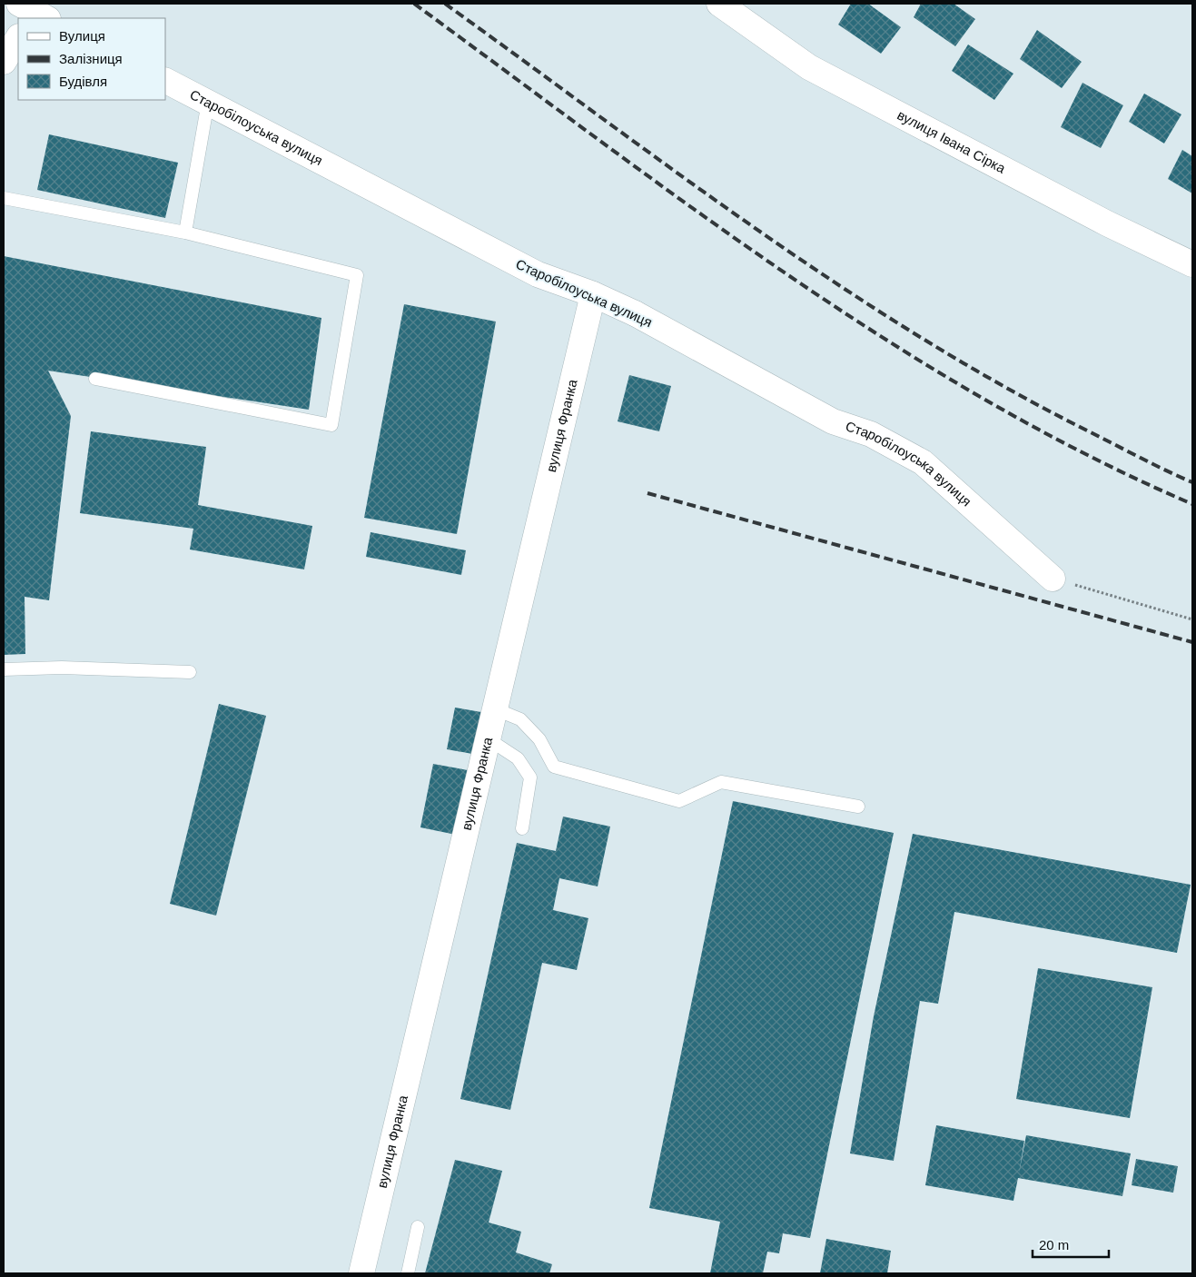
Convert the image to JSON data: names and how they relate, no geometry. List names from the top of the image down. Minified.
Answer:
{"streets":{"street":["Старобілоуська вулиця","вулиця Івана Сірка","вулиця Франка"]},"crossings":[["Старобілоуська вулиця","вулиця Франка"]],"legend":["Вулиця","Залізниця","Будівля"],"scale_bar":"20 m"}
